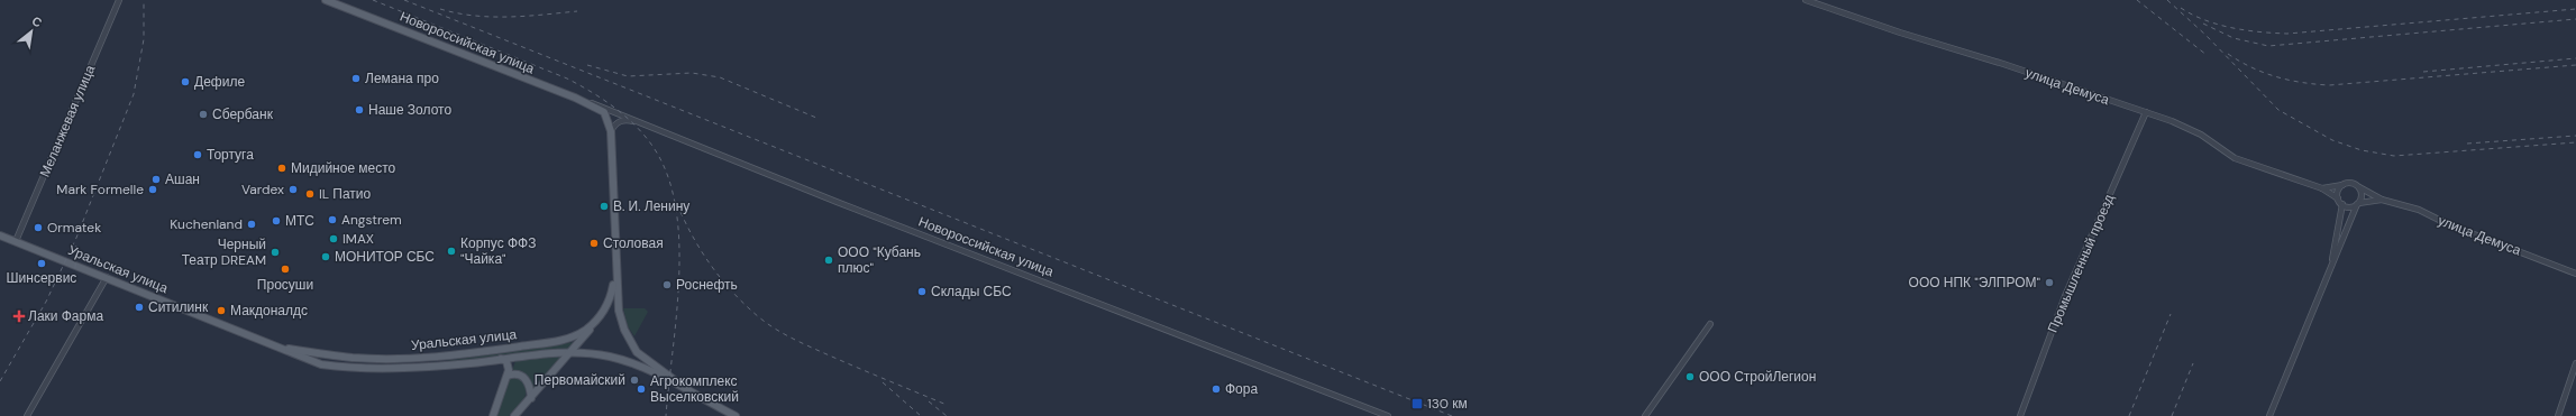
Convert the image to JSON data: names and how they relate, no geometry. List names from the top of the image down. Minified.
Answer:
{"streets":{"main road":["Новороссийская улица","Уральская улица"],"street":["улица Демуса","Меланжевая улица","Промышленный проезд"]},"crossings":[["Новороссийская улица","Уральская улица"],["улица Демуса","Промышленный проезд"],["Меланжевая улица","Уральская улица"]],"places":{"other":["Лемана про","Дефиле","Наше Золото","Сбербанк","Тортуга","Мидийное место","Ашан","Mark Formelle","Vardex","IL Патио","В. И. Ленину","Angstrem","МТС","Kuchenland","Ormatek","IMAX","Столовая","Корпус ФФЗ \"Чайка\"","Черный Театр DREAM","МОНИТОР СБС","ООО \"Кубань плюс\"","Шинсервис","Просуши","ООО НПК \"ЭЛПРОМ\"","Роснефть","Склады СБС","Ситилинк","Макдоналдс","ООО СтройЛегион","Первомайский","Агрокомплекс Выселковский","Фора"],"health":["Лаки Фарма"],"transit":["130 км"]},"north":"top right"}
